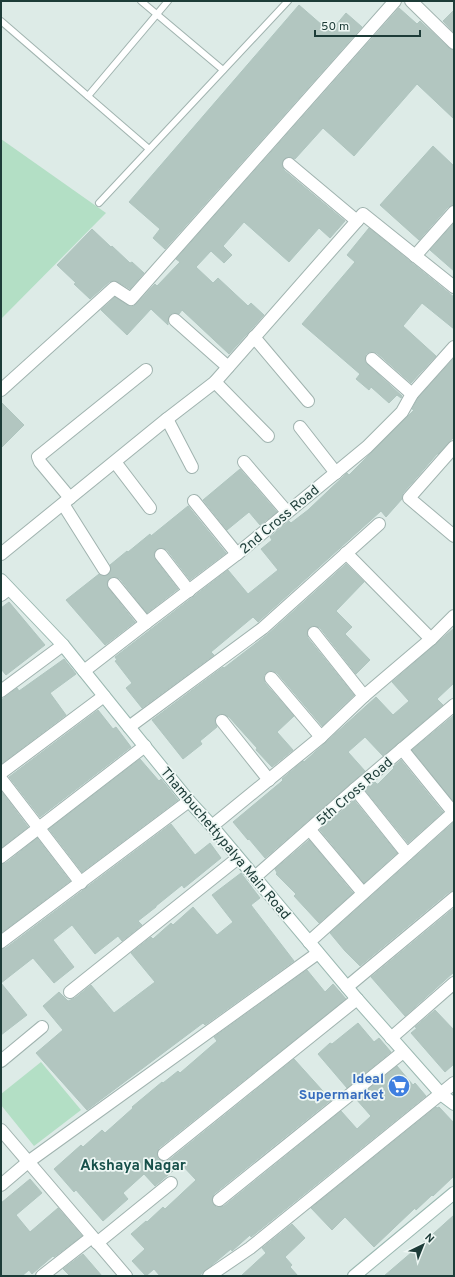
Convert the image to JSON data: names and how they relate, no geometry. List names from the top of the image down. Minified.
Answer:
{"streets":{"street":["2nd Cross Road","5th Cross Road","Thambuchettypalya Main Road"]},"crossings":[["2nd Cross Road","Thambuchettypalya Main Road"],["5th Cross Road","Thambuchettypalya Main Road"]],"districts":["Akshaya Nagar"],"places":{"supermarket":["Ideal Supermarket"]},"scale_bar":"50 m","north":"top right"}
